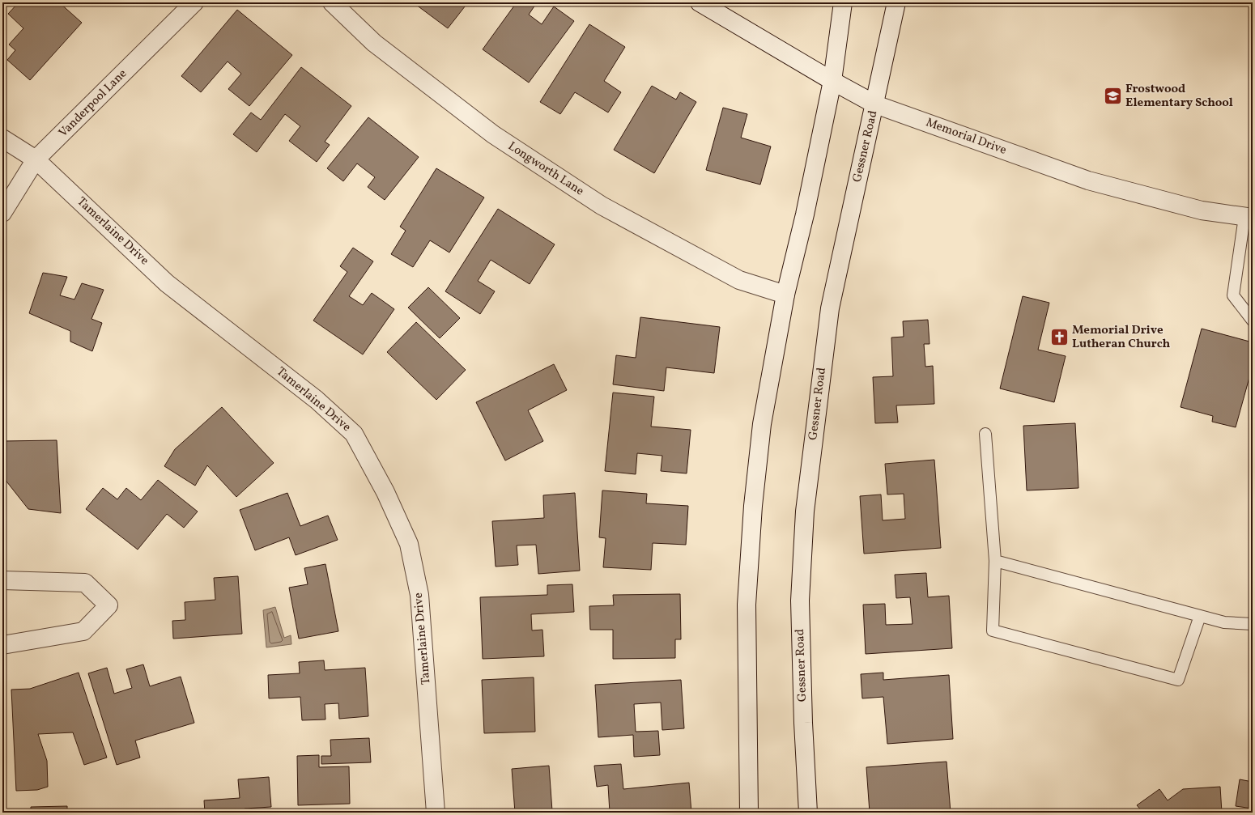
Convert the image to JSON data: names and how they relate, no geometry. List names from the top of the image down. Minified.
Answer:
{"streets":{"street":["Vanderpool Lane","Memorial Drive","Gessner Road","Longworth Lane","Tamerlaine Drive"]},"crossings":[["Vanderpool Lane","Tamerlaine Drive"],["Memorial Drive","Gessner Road"]],"places":{"school or university":["Frostwood Elementary School"],"church":["Memorial Drive Lutheran Church"]}}
